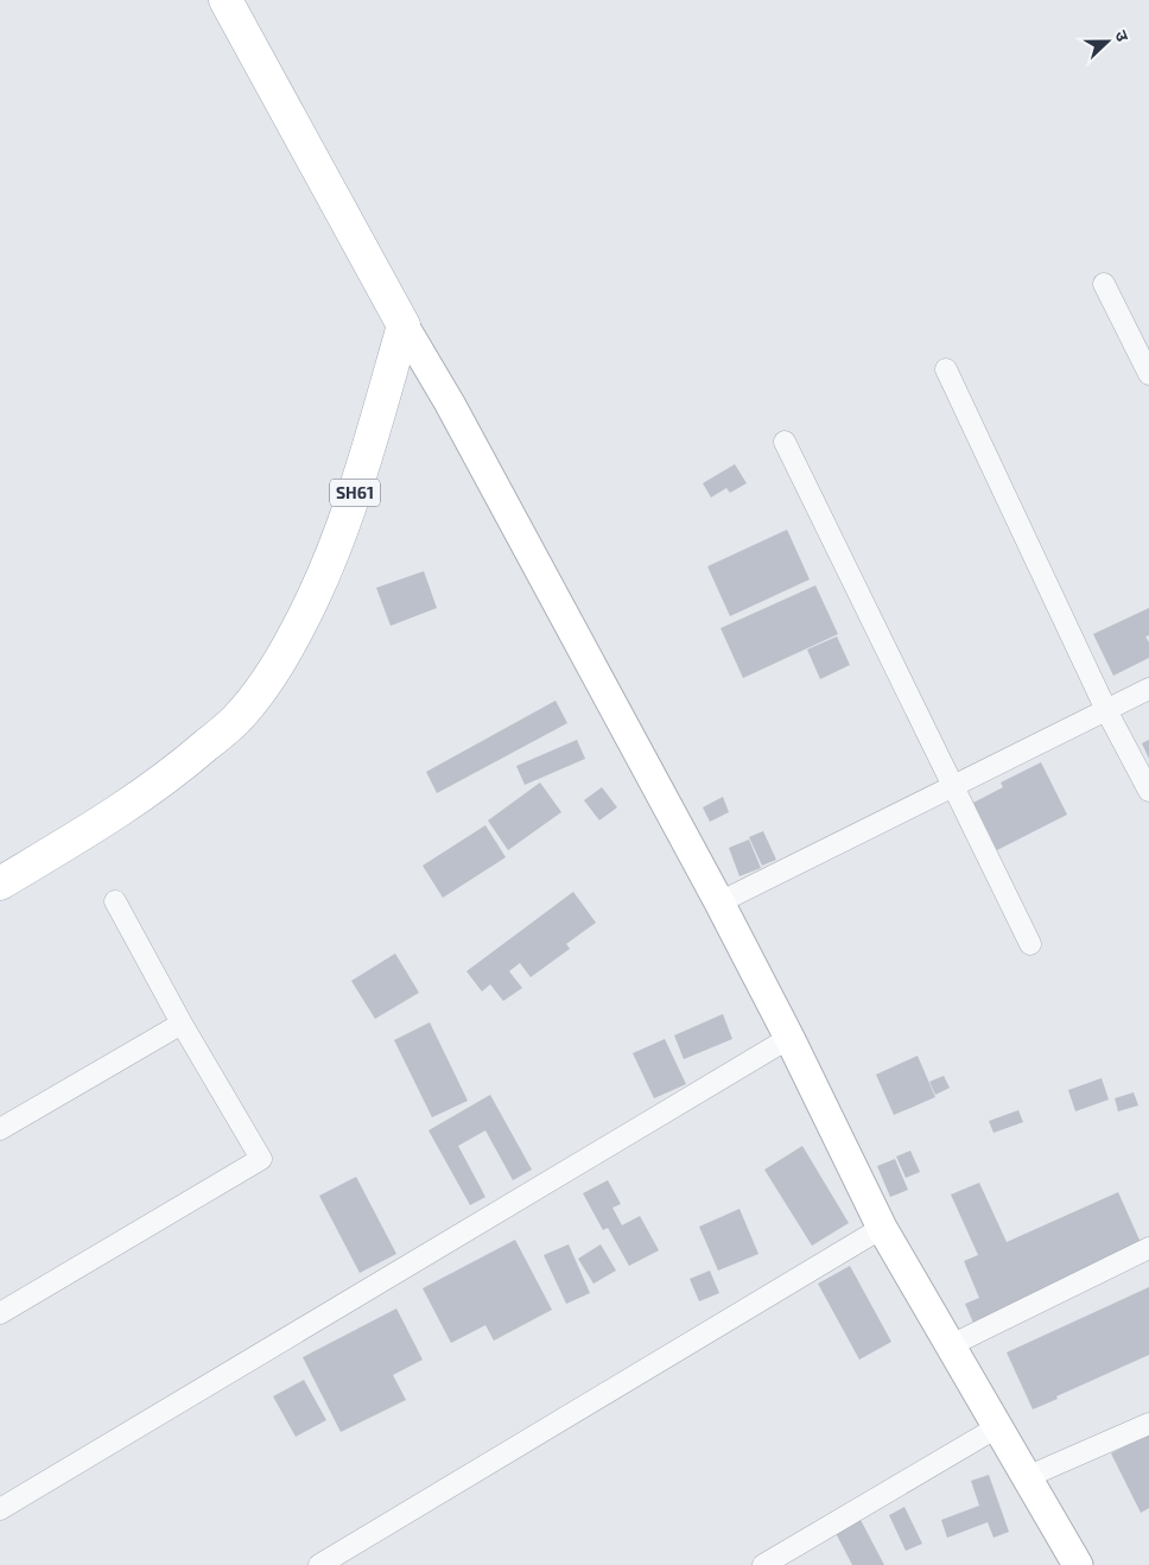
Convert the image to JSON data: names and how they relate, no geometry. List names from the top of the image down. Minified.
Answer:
{"streets":{"main road":["SH61"]},"north":"right"}
